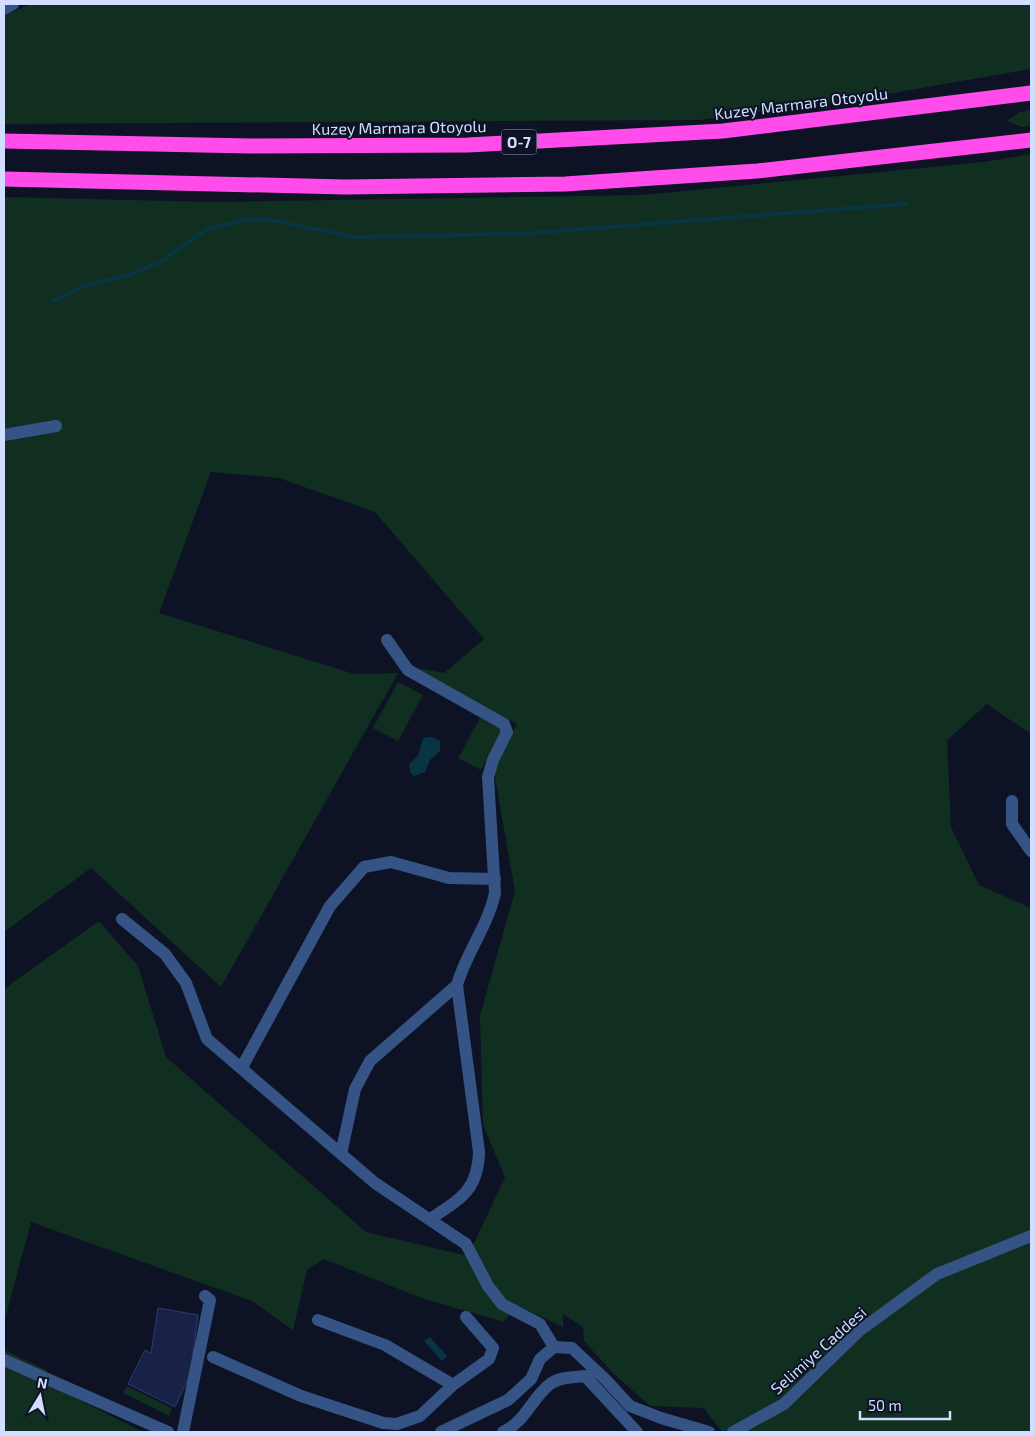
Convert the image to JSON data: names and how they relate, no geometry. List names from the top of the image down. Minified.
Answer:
{"streets":{"highway":["Kuzey Marmara Otoyolu","O-7"],"street":["Selimiye Caddesi"]},"scale_bar":"50 m","north":"top"}
